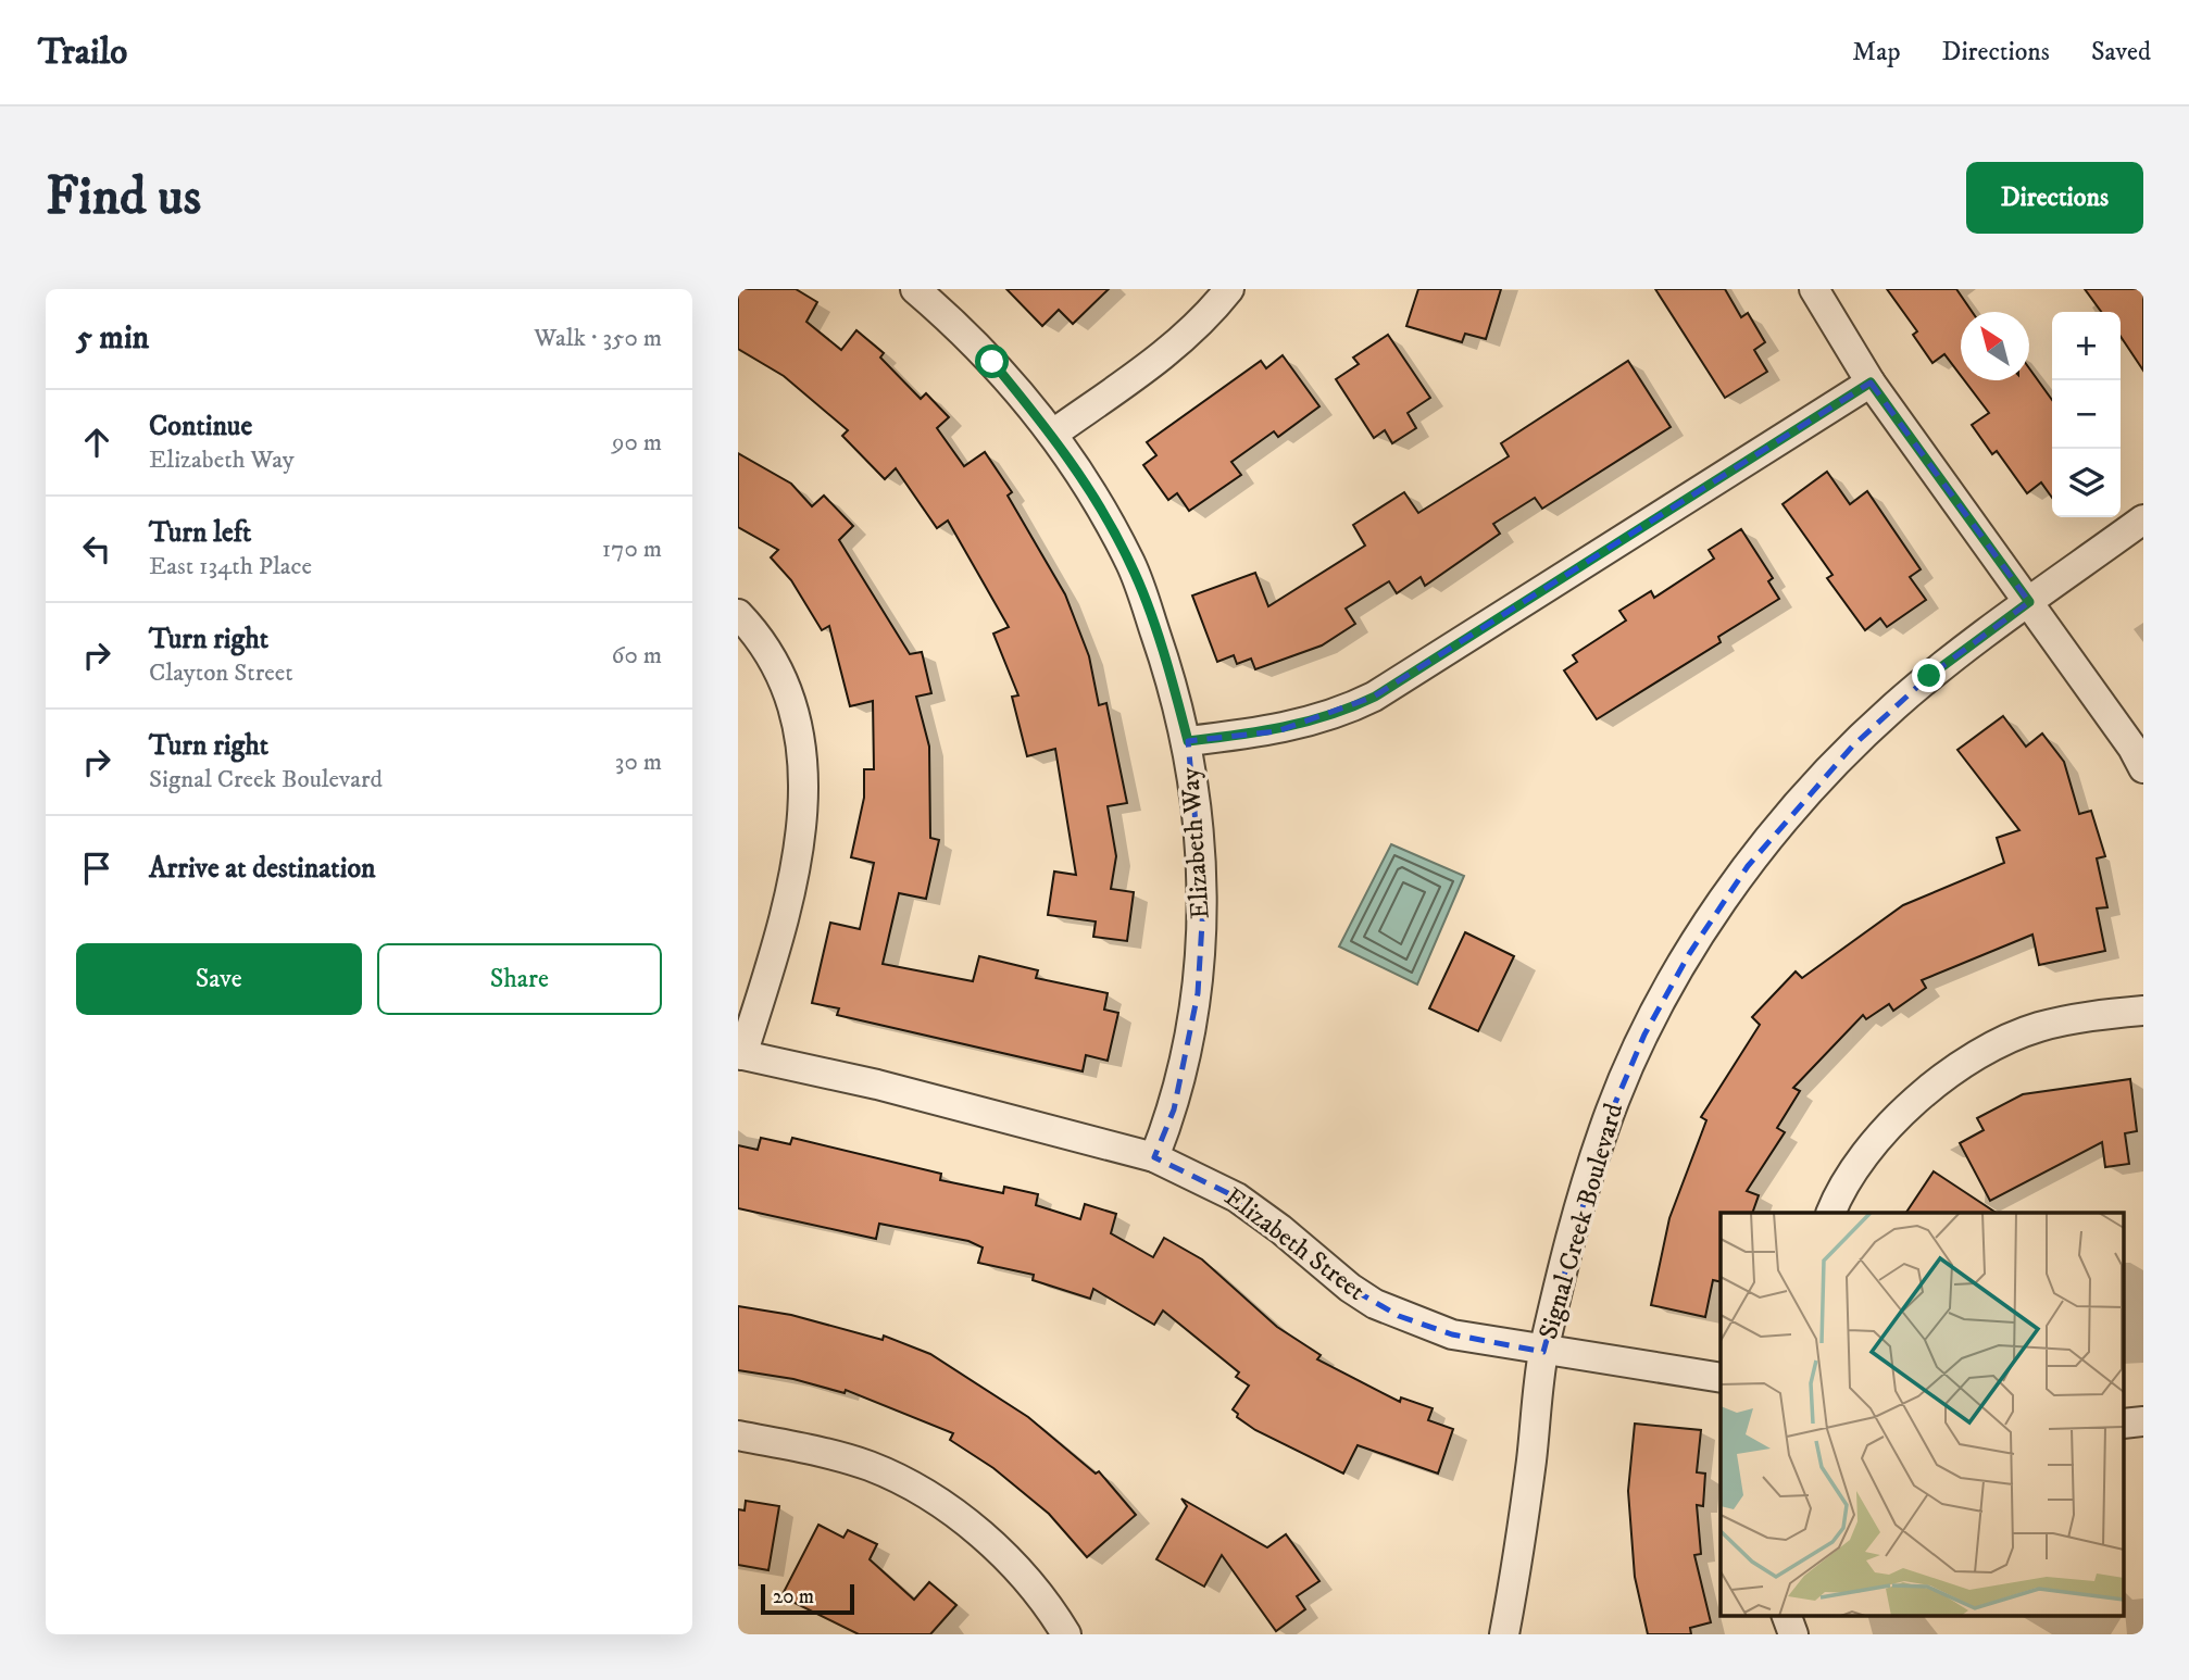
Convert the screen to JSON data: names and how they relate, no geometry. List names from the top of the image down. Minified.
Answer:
{"streets":{"street":["Elizabeth Way","Signal Creek Boulevard","Elizabeth Street"]},"crossings":[["Elizabeth Way","Elizabeth Street"],["Signal Creek Boulevard","Elizabeth Street"]],"scale_bar":"20 m","north":"top left","page":{"header":"Trailo","nav":["Map","Directions","Saved"],"buttons":["Directions",["Save","Share"]],"title":"Find us","heading":["5 min","Walk · 350 m"],"map_buttons":["+","−"],"list":[["Continue","Elizabeth Way","90 m"],["Turn left","East 134th Place","170 m"],["Turn right","Clayton Street","60 m"],["Turn right","Signal Creek Boulevard","30 m"],"Arrive at destination"],"scale":"20 m"}}
